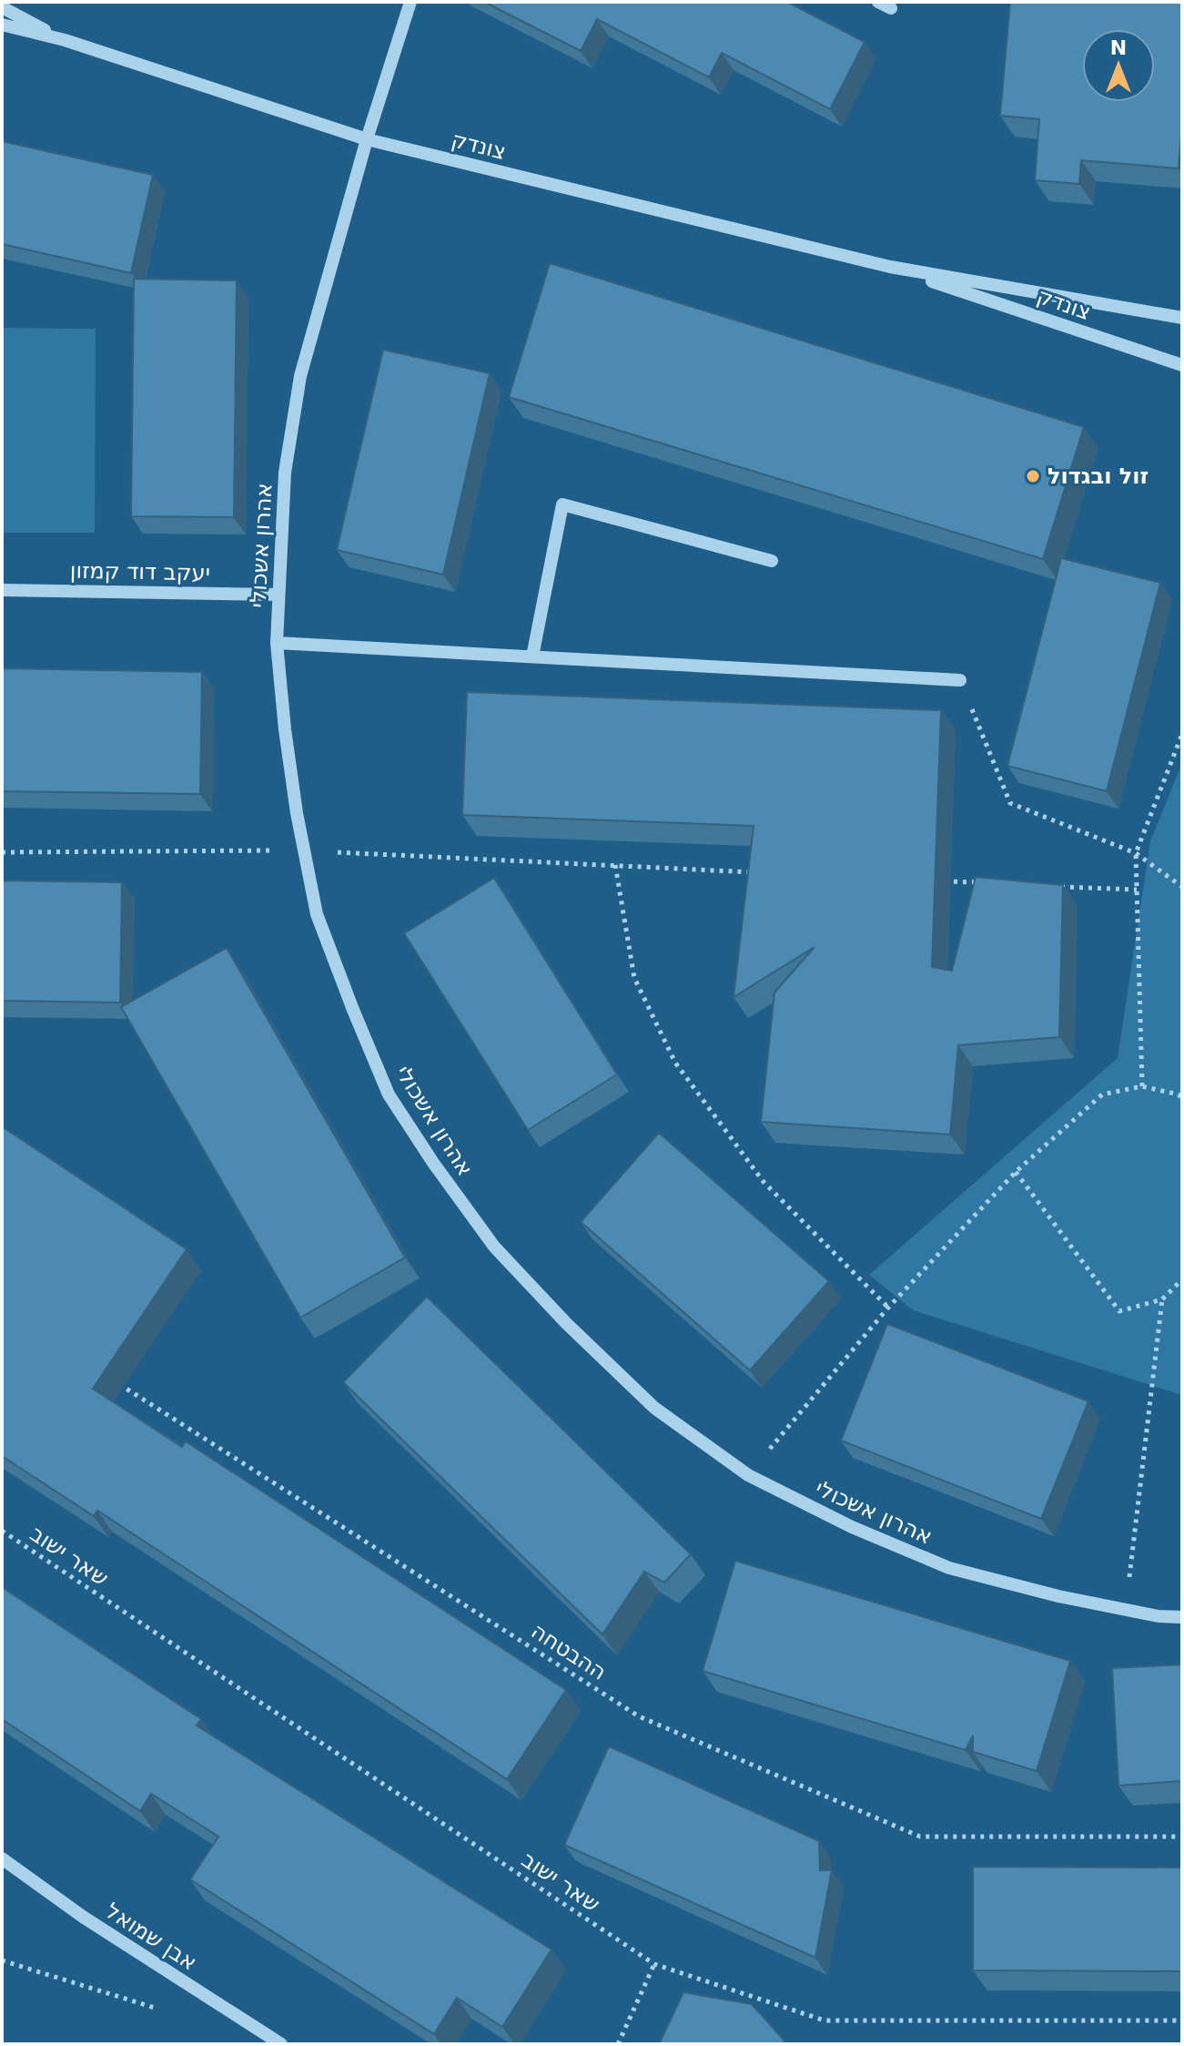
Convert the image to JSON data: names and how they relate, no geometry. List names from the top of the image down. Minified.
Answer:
{"streets":{"street":["צונדק","אהרון אשכולי","יעקב דוד קמזון","אבן שמואל"],"path":["שאר ישוב","ההבטחה"]},"crossings":[["צונדק","אהרון אשכולי"],["אהרון אשכולי","יעקב דוד קמזון"]],"places":["זול ובגדול"],"north":"top"}
